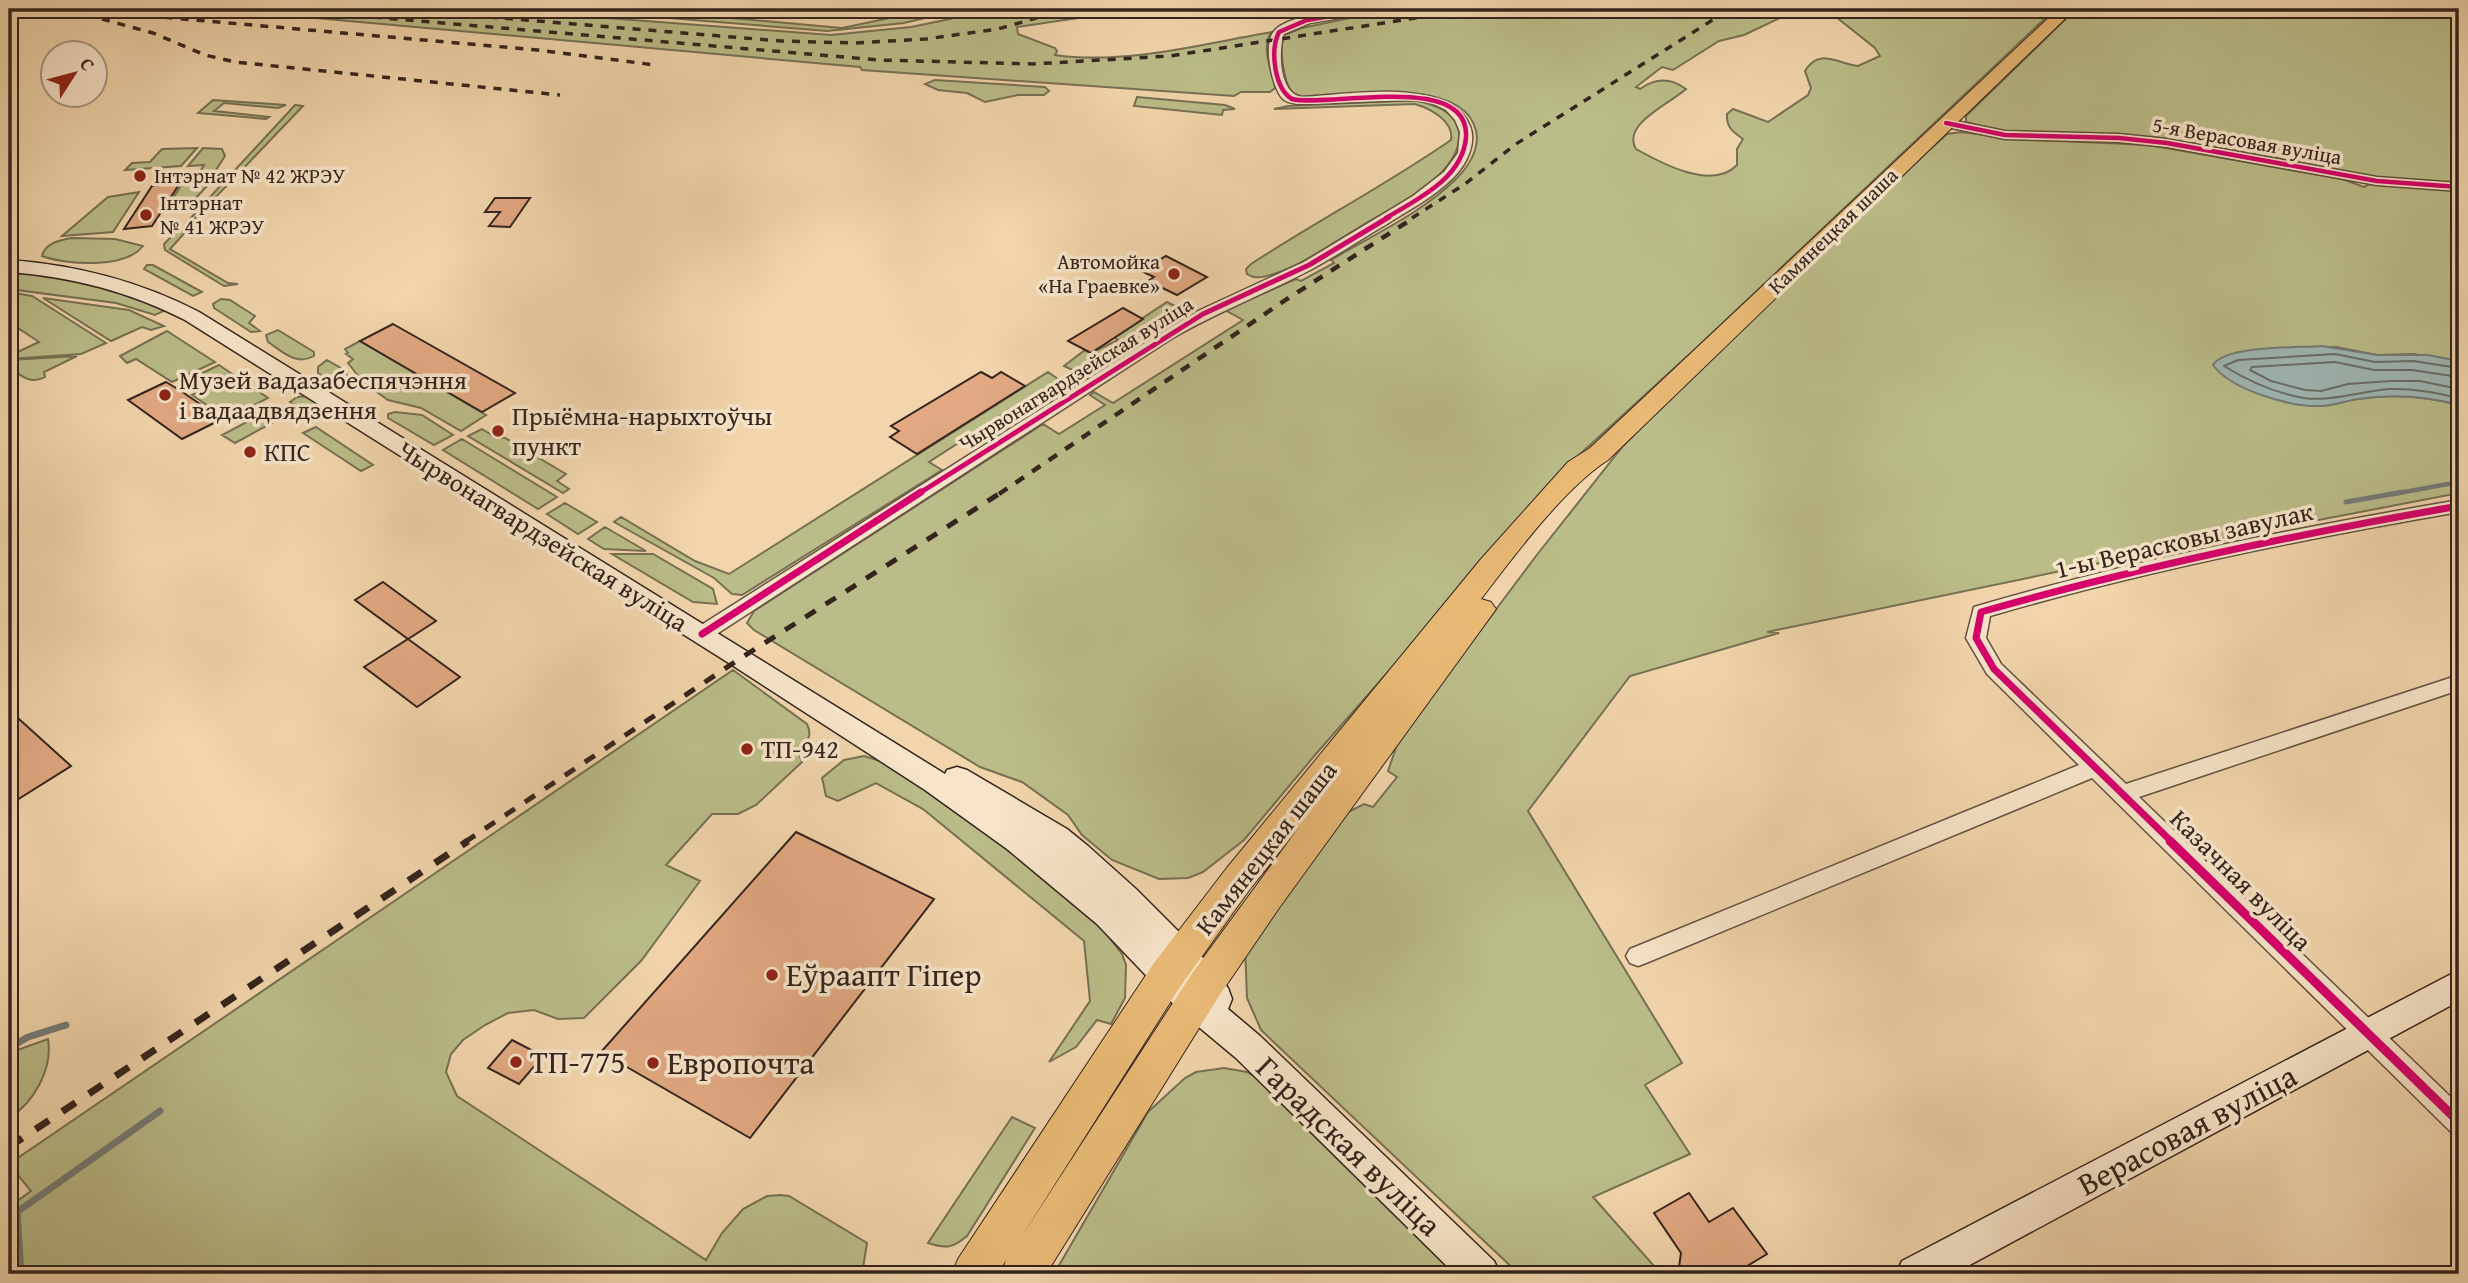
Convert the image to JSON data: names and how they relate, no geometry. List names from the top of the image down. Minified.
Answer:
{"streets":{"main road":["Камянецкая шаша","Чырвонагвардзейская вуліца","Верасовая вуліца","Гарадская вуліца"],"street":["5-я Верасовая вуліца","1-ы Верасковы завулак","Казачная вуліца"]},"crossings":[["5-я Верасовая вуліца","Камянецкая шаша"],["Камянецкая шаша","Чырвонагвардзейская вуліца"],["Камянецкая шаша","Гарадская вуліца"],["Чырвонагвардзейская вуліца","Гарадская вуліца"],["1-ы Верасковы завулак","Казачная вуліца"],["Казачная вуліца","Верасовая вуліца"]],"places":["Інтэрнат № 42 ЖРЭУ","Інтэрнат № 41 ЖРЭУ","Автомойка «На Граевке»","Музей вадазабеспячэння і вадаадвядзення","Прыёмна-нарыхтоўчы пункт","КПС","ТП-942","Еўраапт Гіпер","ТП-775","Европочта"],"north":"top right"}
